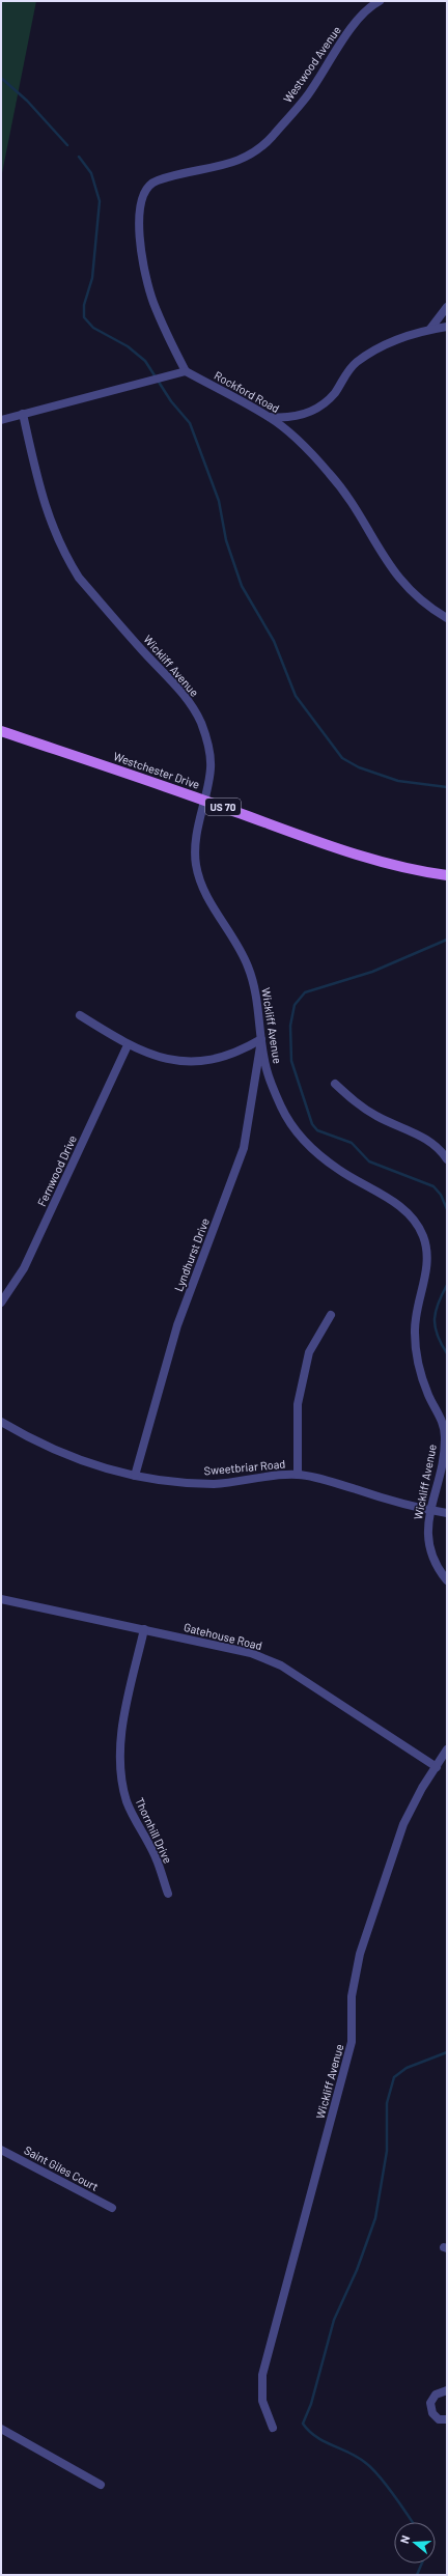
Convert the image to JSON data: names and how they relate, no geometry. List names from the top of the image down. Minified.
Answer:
{"streets":{"main road":["Westchester Drive","US 70"],"street":["Westwood Avenue","Rockford Road","Wickliff Avenue","Fernwood Drive","Lyndhurst Drive","Sweetbriar Road","Gatehouse Road","Thornhill Drive","Saint Giles Court"]},"crossings":[["Westwood Avenue","Rockford Road"],["Wickliff Avenue","Westchester Drive"],["Wickliff Avenue","Lyndhurst Drive"],["Wickliff Avenue","Sweetbriar Road"],["Wickliff Avenue","Gatehouse Road"],["Lyndhurst Drive","Sweetbriar Road"],["Gatehouse Road","Thornhill Drive"]],"north":"left"}
